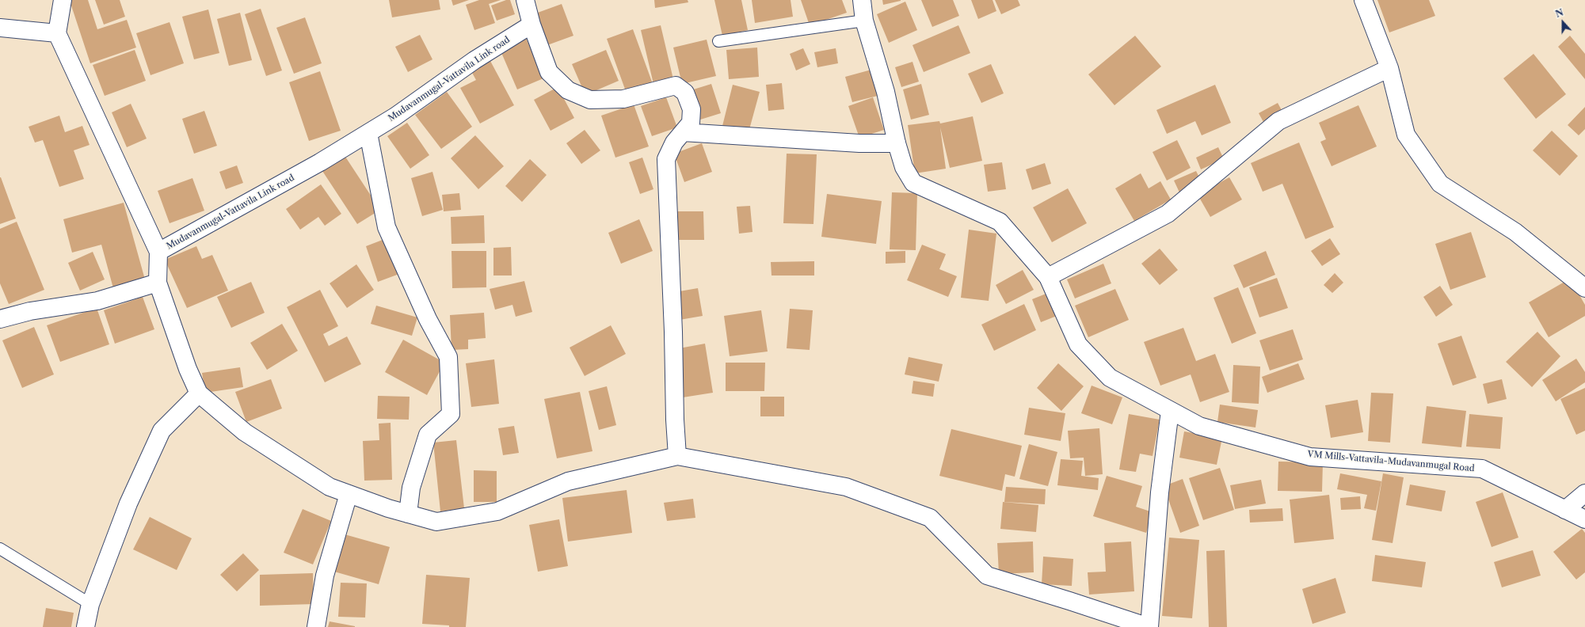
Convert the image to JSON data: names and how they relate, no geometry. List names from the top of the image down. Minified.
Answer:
{"streets":{"street":["Mudavanmugal-Vattavila Link road","VM Mills-Vattavila-Mudavanmugal Road"]},"north":"top"}
